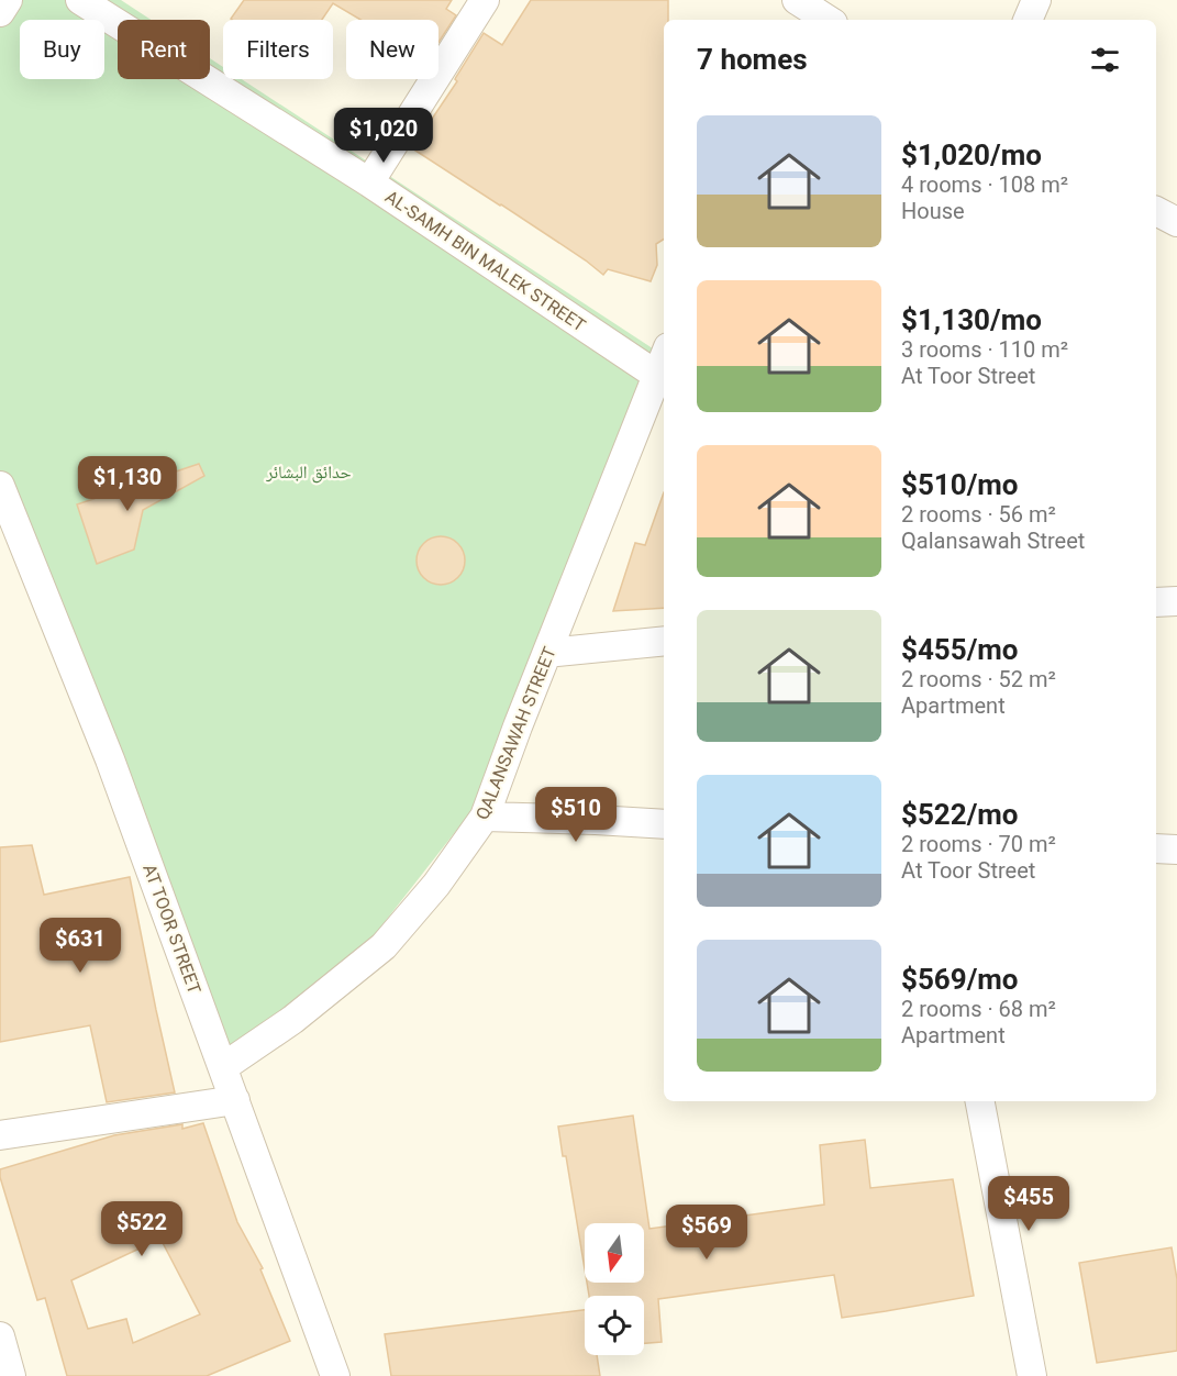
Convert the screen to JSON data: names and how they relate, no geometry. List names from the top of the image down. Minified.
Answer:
{"streets":{"street":["AL-SAMH BIN MALEK STREET","QALANSAWAH STREET","AT TOOR STREET"]},"crossings":[["AL-SAMH BIN MALEK STREET","QALANSAWAH STREET"],["QALANSAWAH STREET","AT TOOR STREET"]],"parks":["حدائق البشائر"],"north":"bottom","page":{"chip":["Buy","Rent","Filters","New"],"heading":"7 homes","list":[{"name":"$1,020/mo","note":"4 rooms · 108 m² · House"},{"name":"$1,130/mo","note":"3 rooms · 110 m² · At Toor Street"},{"name":"$510/mo","note":"2 rooms · 56 m² · Qalansawah Street"},{"name":"$455/mo","note":"2 rooms · 52 m² · Apartment"},{"name":"$522/mo","note":"2 rooms · 70 m² · At Toor Street"},{"name":"$569/mo","note":"2 rooms · 68 m² · Apartment"}],"price":["$1,020","$1,130","$510","$631","$455","$522","$569"]}}
